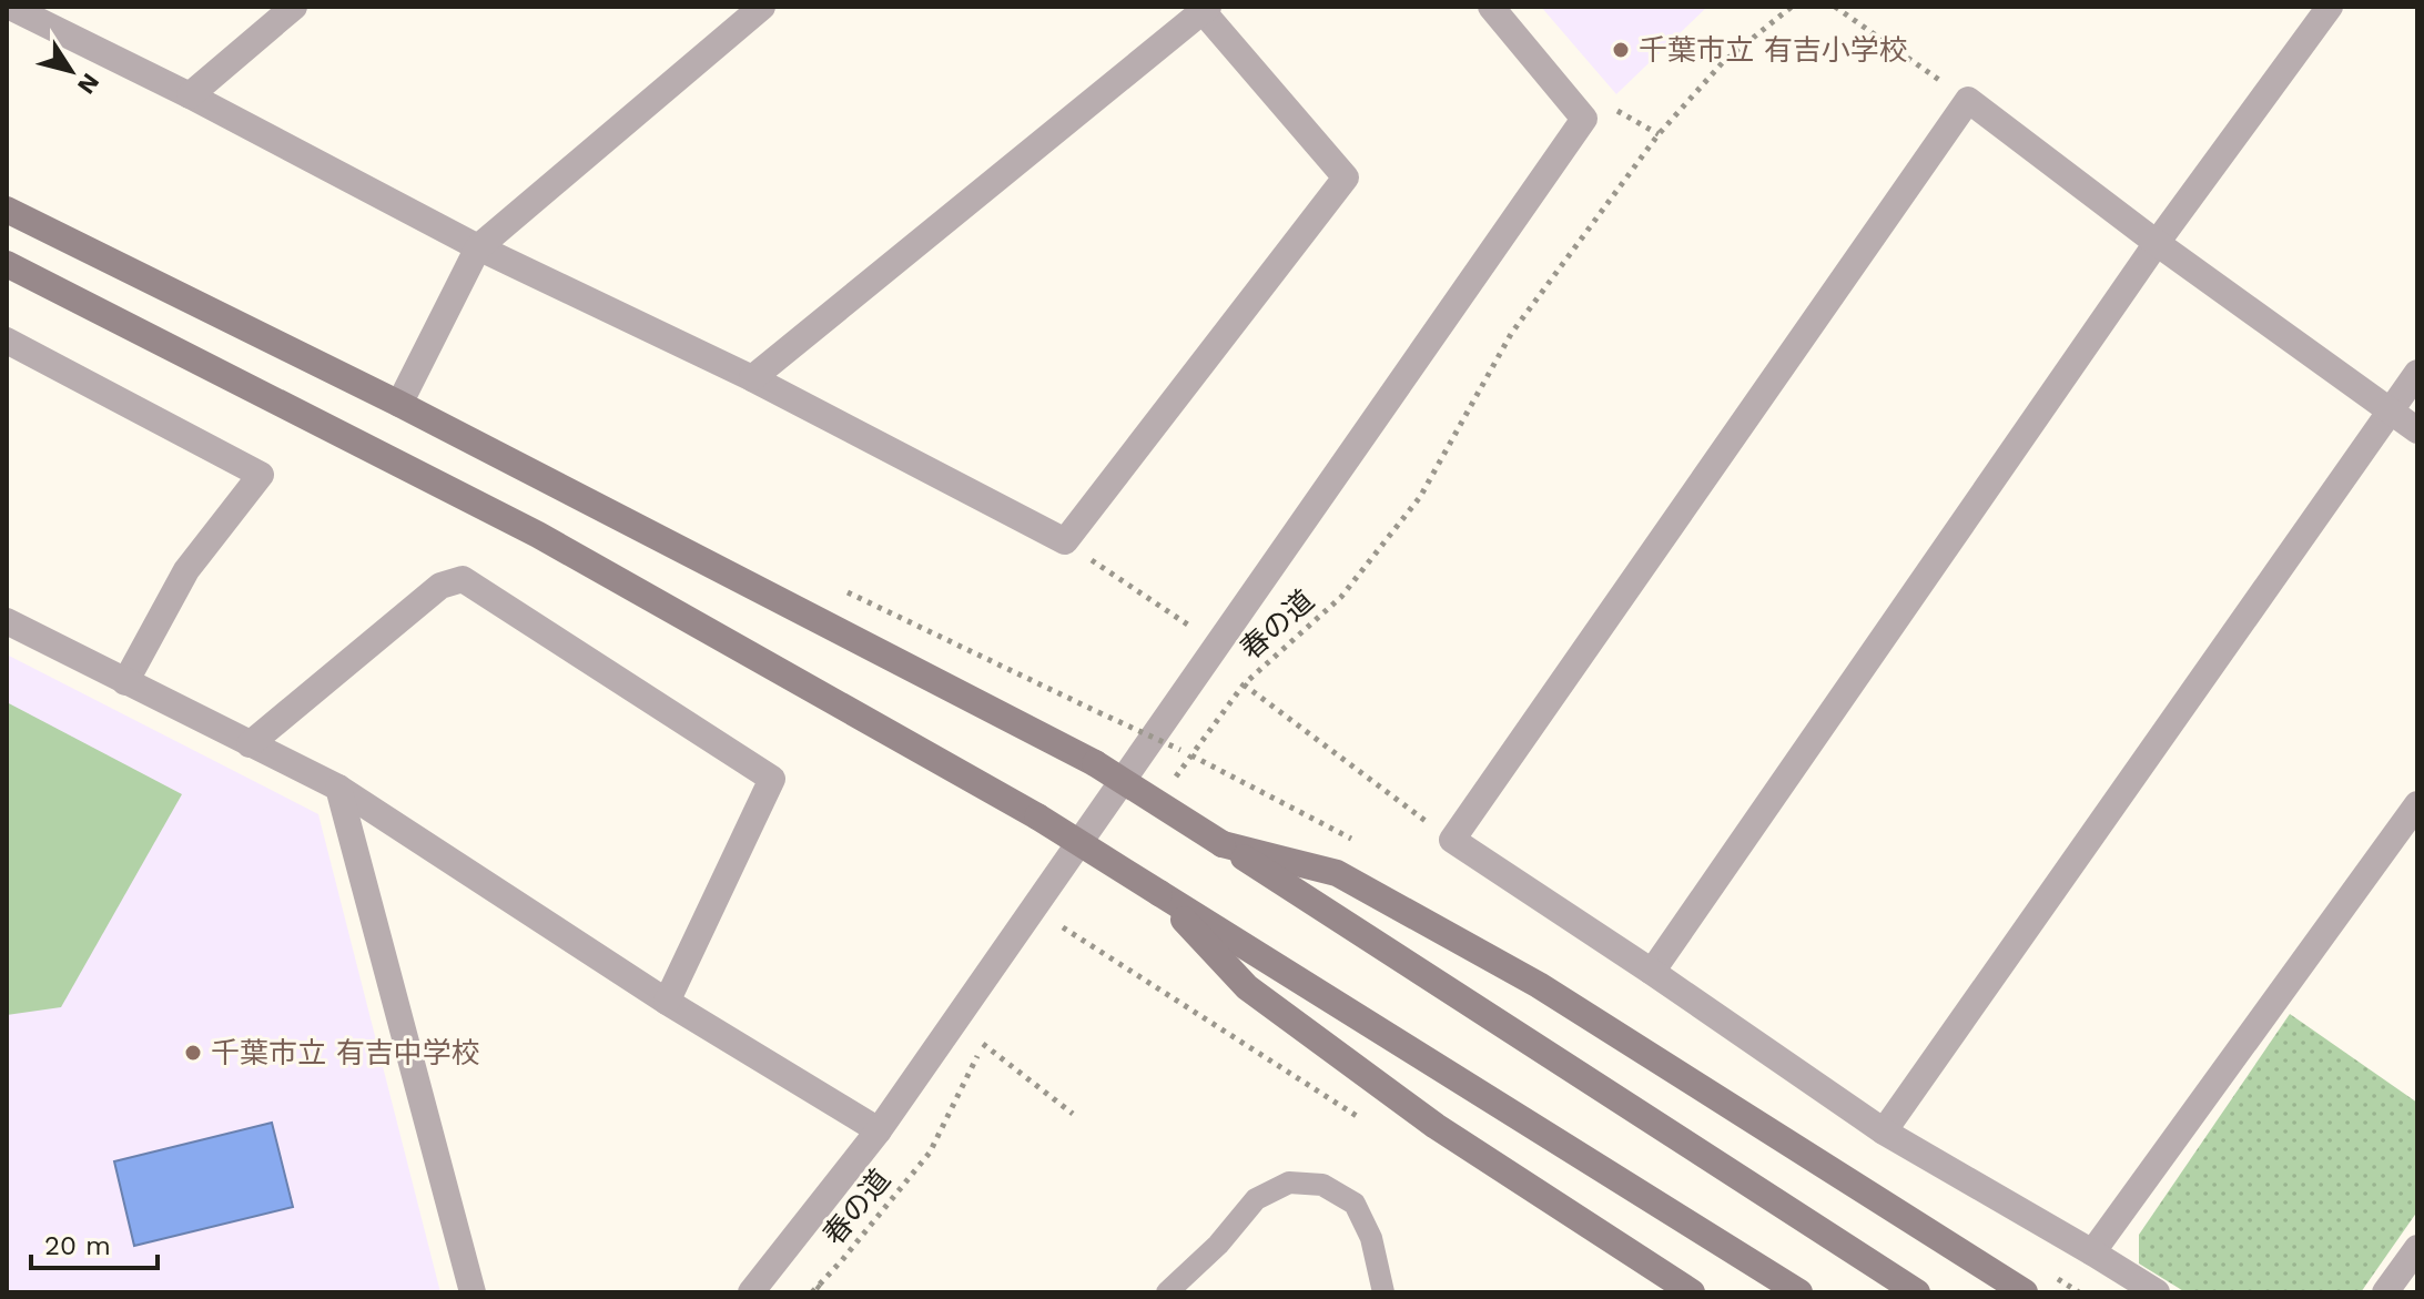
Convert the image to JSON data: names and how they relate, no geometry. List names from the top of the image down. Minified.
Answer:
{"streets":{"path":["春の道"]},"places":["千葉市立 有吉小学校","千葉市立 有吉中学校"],"scale_bar":"20 m","north":"bottom right"}
